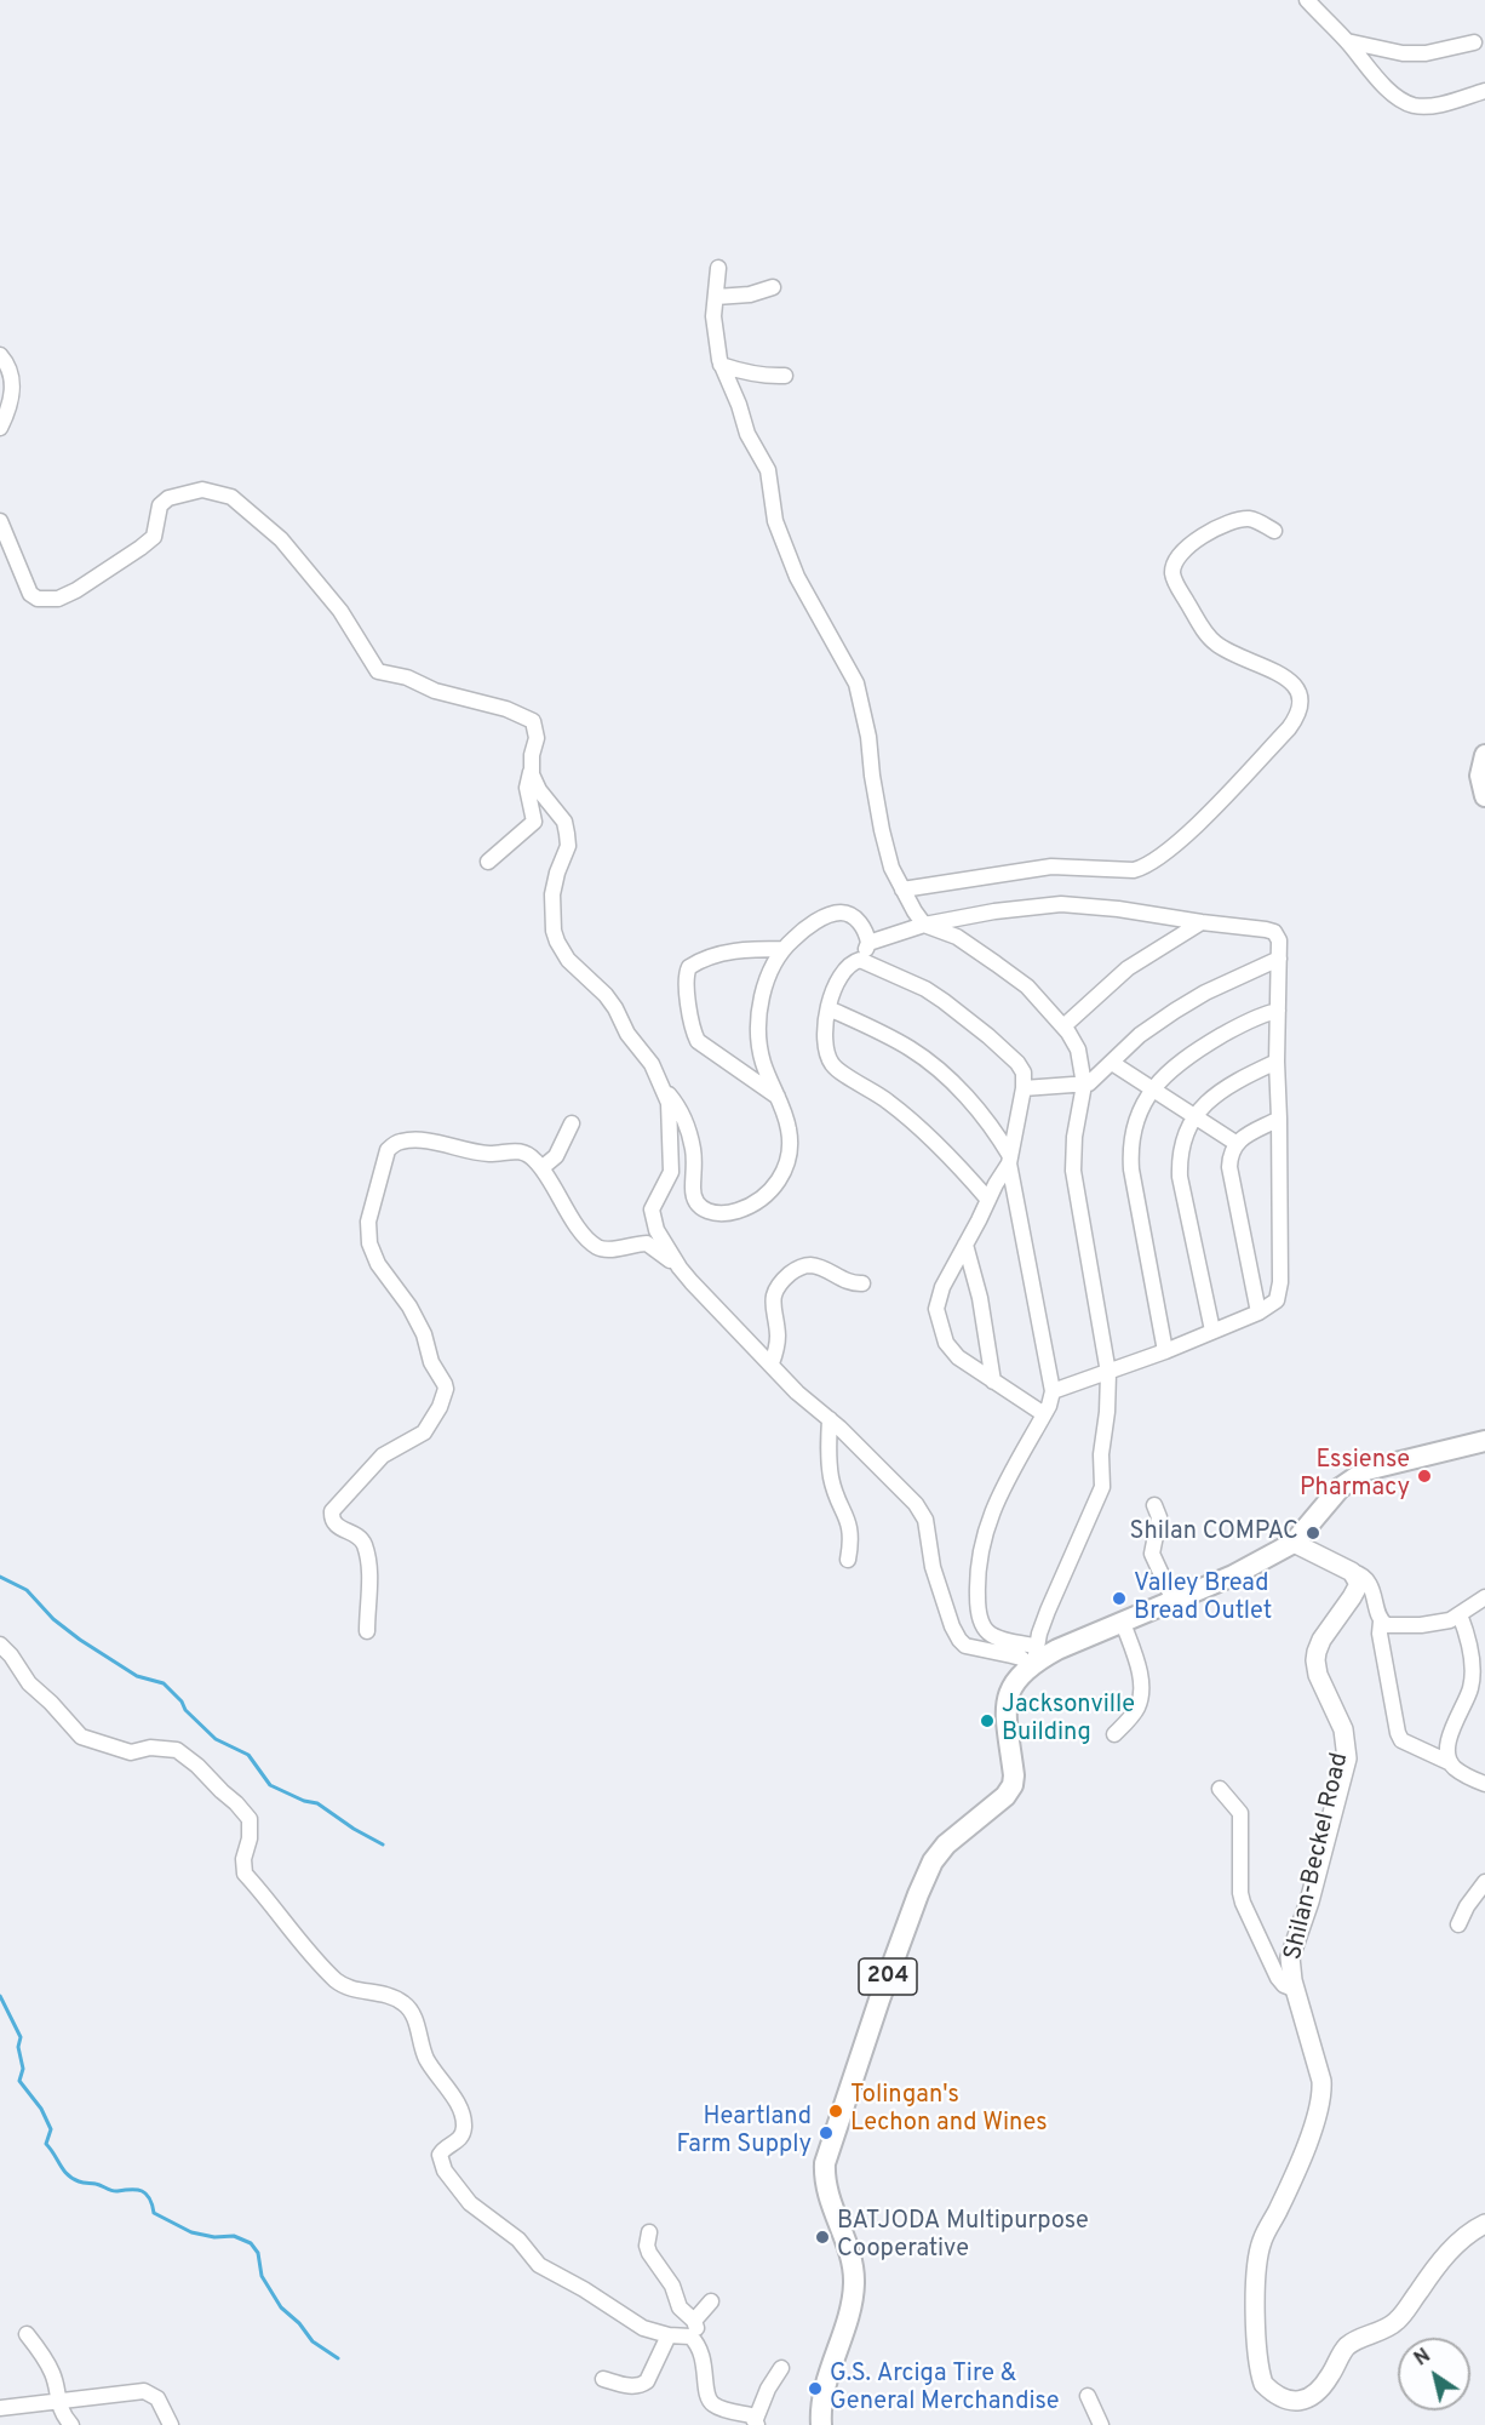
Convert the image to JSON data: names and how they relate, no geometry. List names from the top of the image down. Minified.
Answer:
{"streets":{"highway":["204"],"main road":["Shilan-Beckel Road"]},"places":["Essiense Pharmacy","Shilan COMPAC","Valley Bread Bread Outlet","Jacksonville Building","Tolingan's Lechon and Wines","Heartland Farm Supply","BATJODA Multipurpose Cooperative","G.S. Arciga Tire & General Merchandise"],"north":"top left"}
